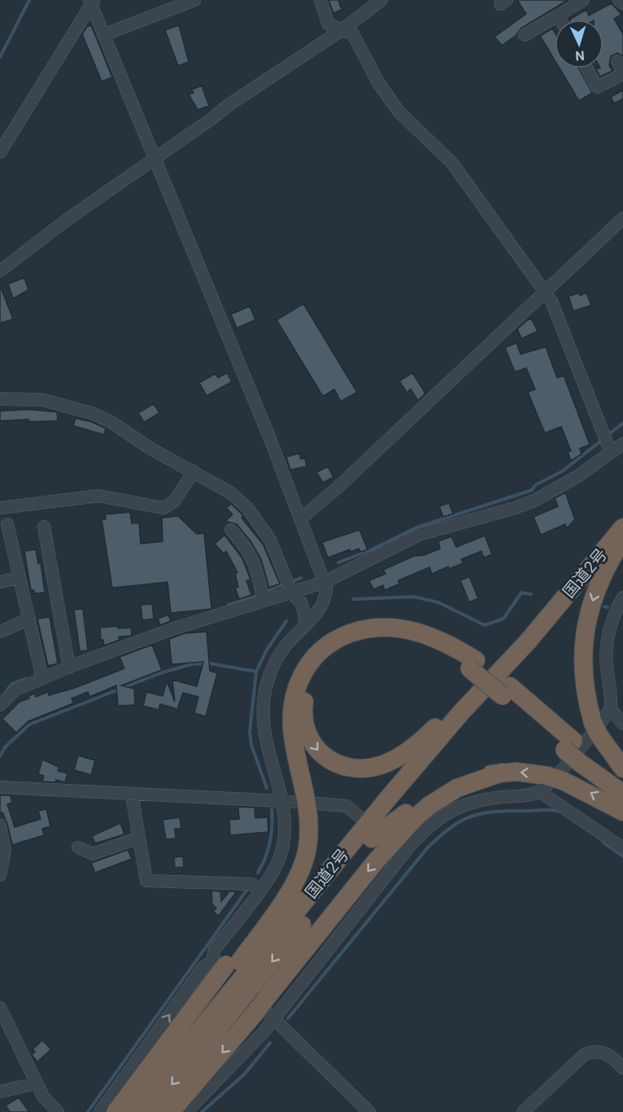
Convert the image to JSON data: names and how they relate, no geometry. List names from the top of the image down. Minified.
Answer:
{"streets":{"highway":["国道2号"]},"north":"bottom"}
